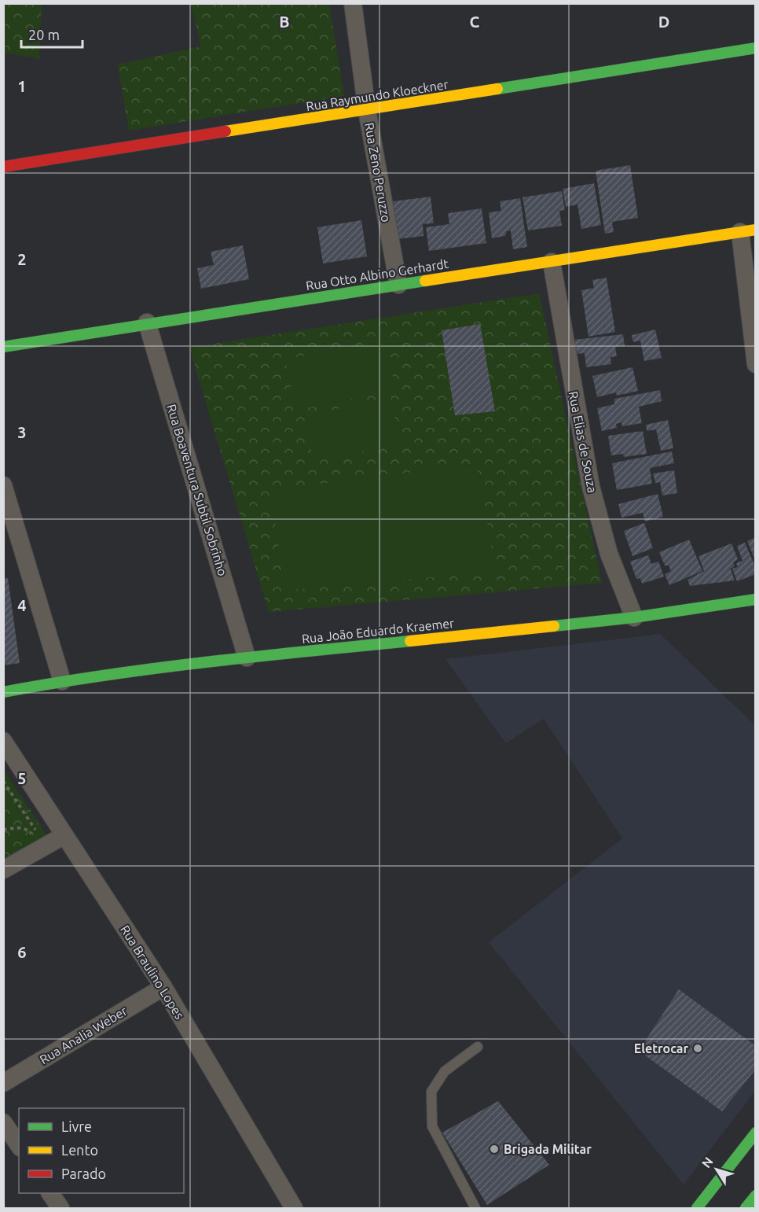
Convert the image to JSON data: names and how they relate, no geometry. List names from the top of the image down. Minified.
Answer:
{"streets":{"street":["Rua Raymundo Kloeckner","Rua Zeno Peruzzo","Rua Otto Albino Gerhardt","Rua Elias de Souza","Rua Boaventura Subtil Sobrinho","Rua João Eduardo Kraemer","Rua Braulino Lopes","Rua Analia Weber"]},"crossings":[["Rua Raymundo Kloeckner","Rua Zeno Peruzzo"],["Rua Zeno Peruzzo","Rua Otto Albino Gerhardt"],["Rua Otto Albino Gerhardt","Rua Elias de Souza"],["Rua Otto Albino Gerhardt","Rua Boaventura Subtil Sobrinho"],["Rua Elias de Souza","Rua João Eduardo Kraemer"],["Rua Boaventura Subtil Sobrinho","Rua João Eduardo Kraemer"],["Rua Braulino Lopes","Rua Analia Weber"]],"places":["Eletrocar","Brigada Militar"],"legend":["Livre","Lento","Parado"],"scale_bar":"20 m","north":"top left","grid":{"columns":["B","C","D"],"rows":["1","2","3","4","5","6"]}}
